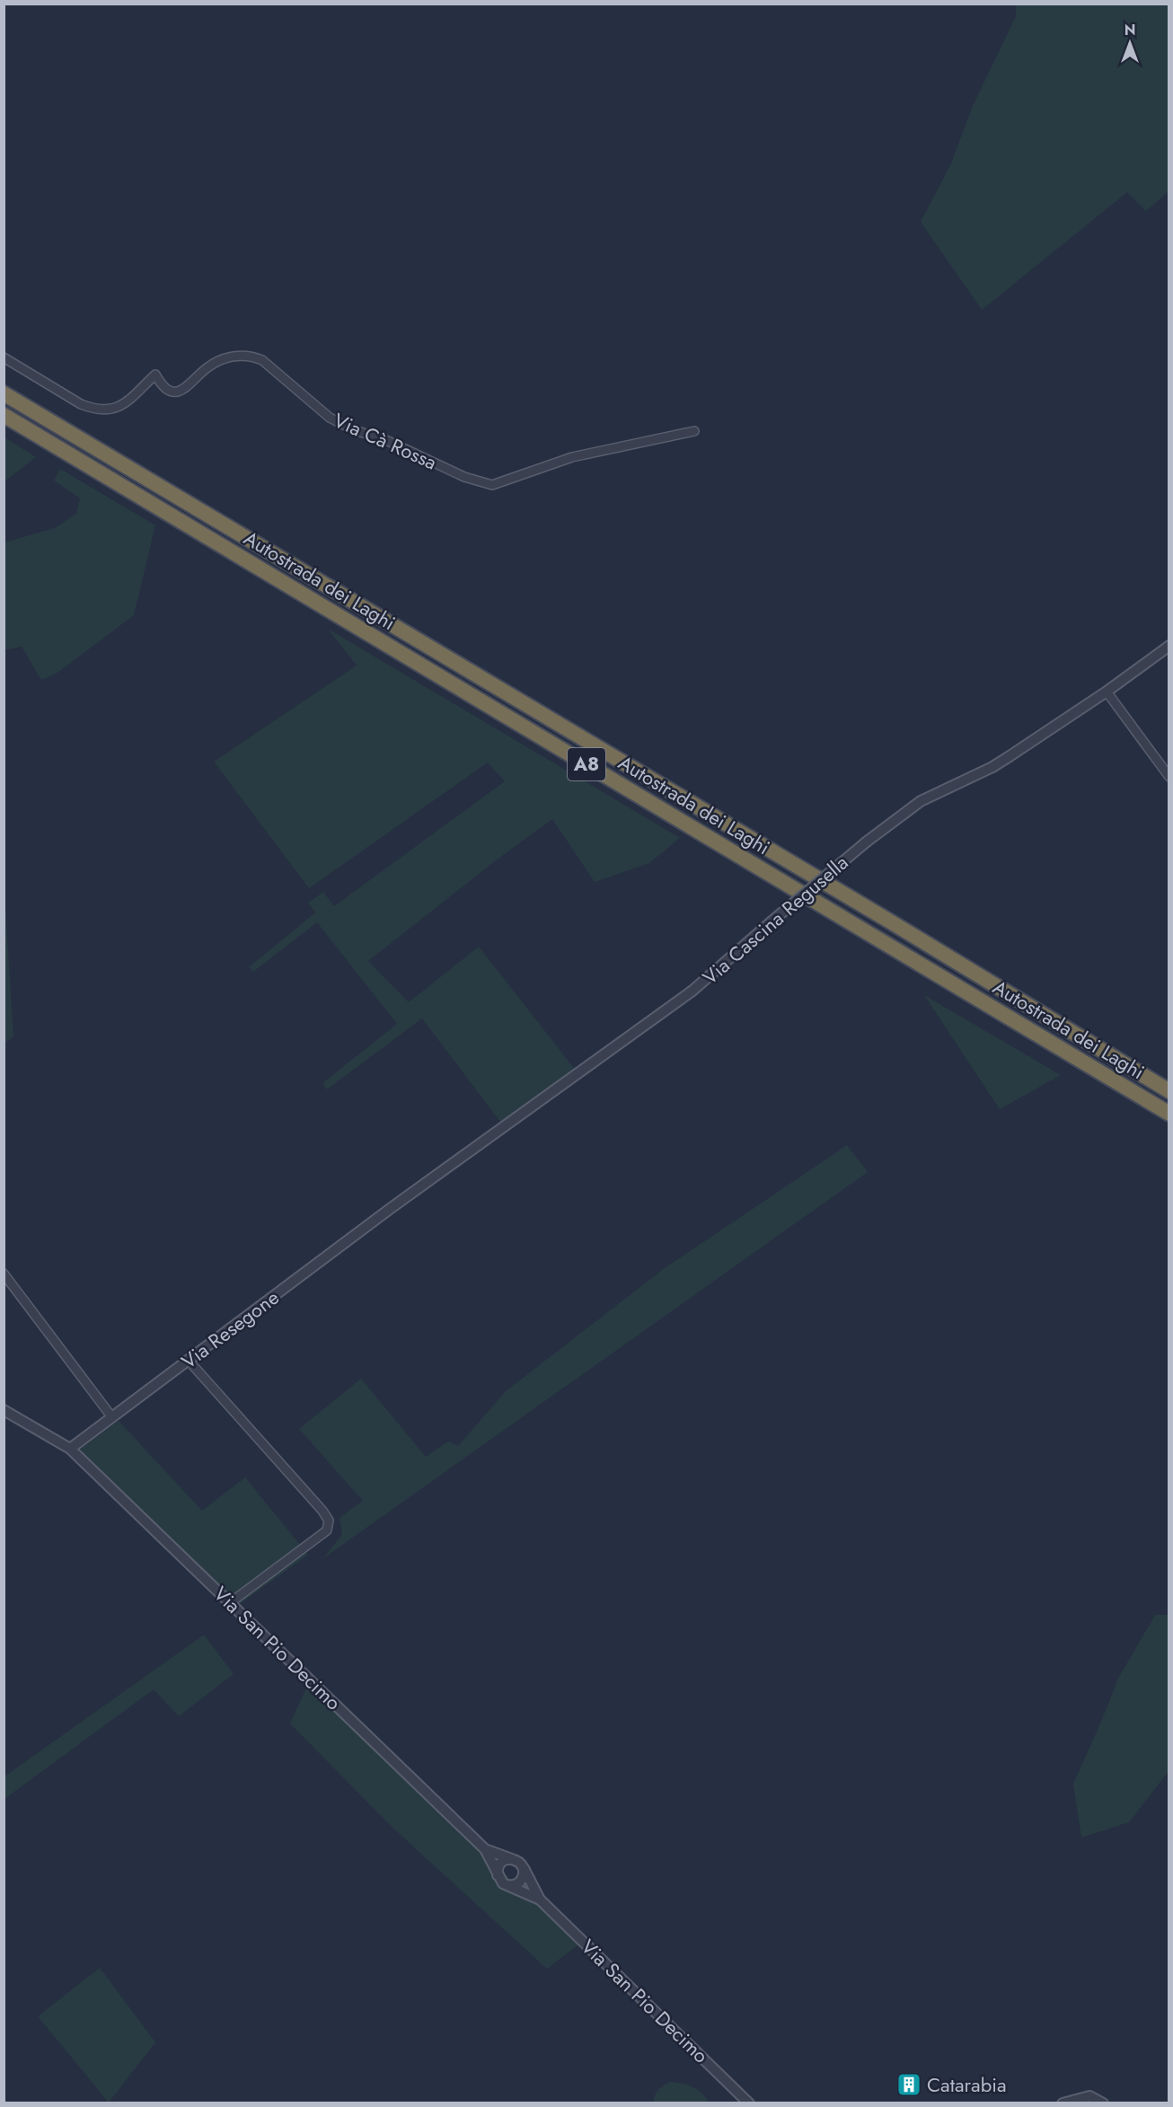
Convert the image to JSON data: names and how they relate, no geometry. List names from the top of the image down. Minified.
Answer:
{"streets":{"highway":["Autostrada dei Laghi","A8"],"street":["Via Cà Rossa","Via Cascina Regusella","Via Resegone","Via San Pio Decimo"]},"crossings":[["Via Cascina Regusella","Via Resegone"],["Via Resegone","Via San Pio Decimo"]],"places":{"building":["Catarabia"]},"north":"top"}
